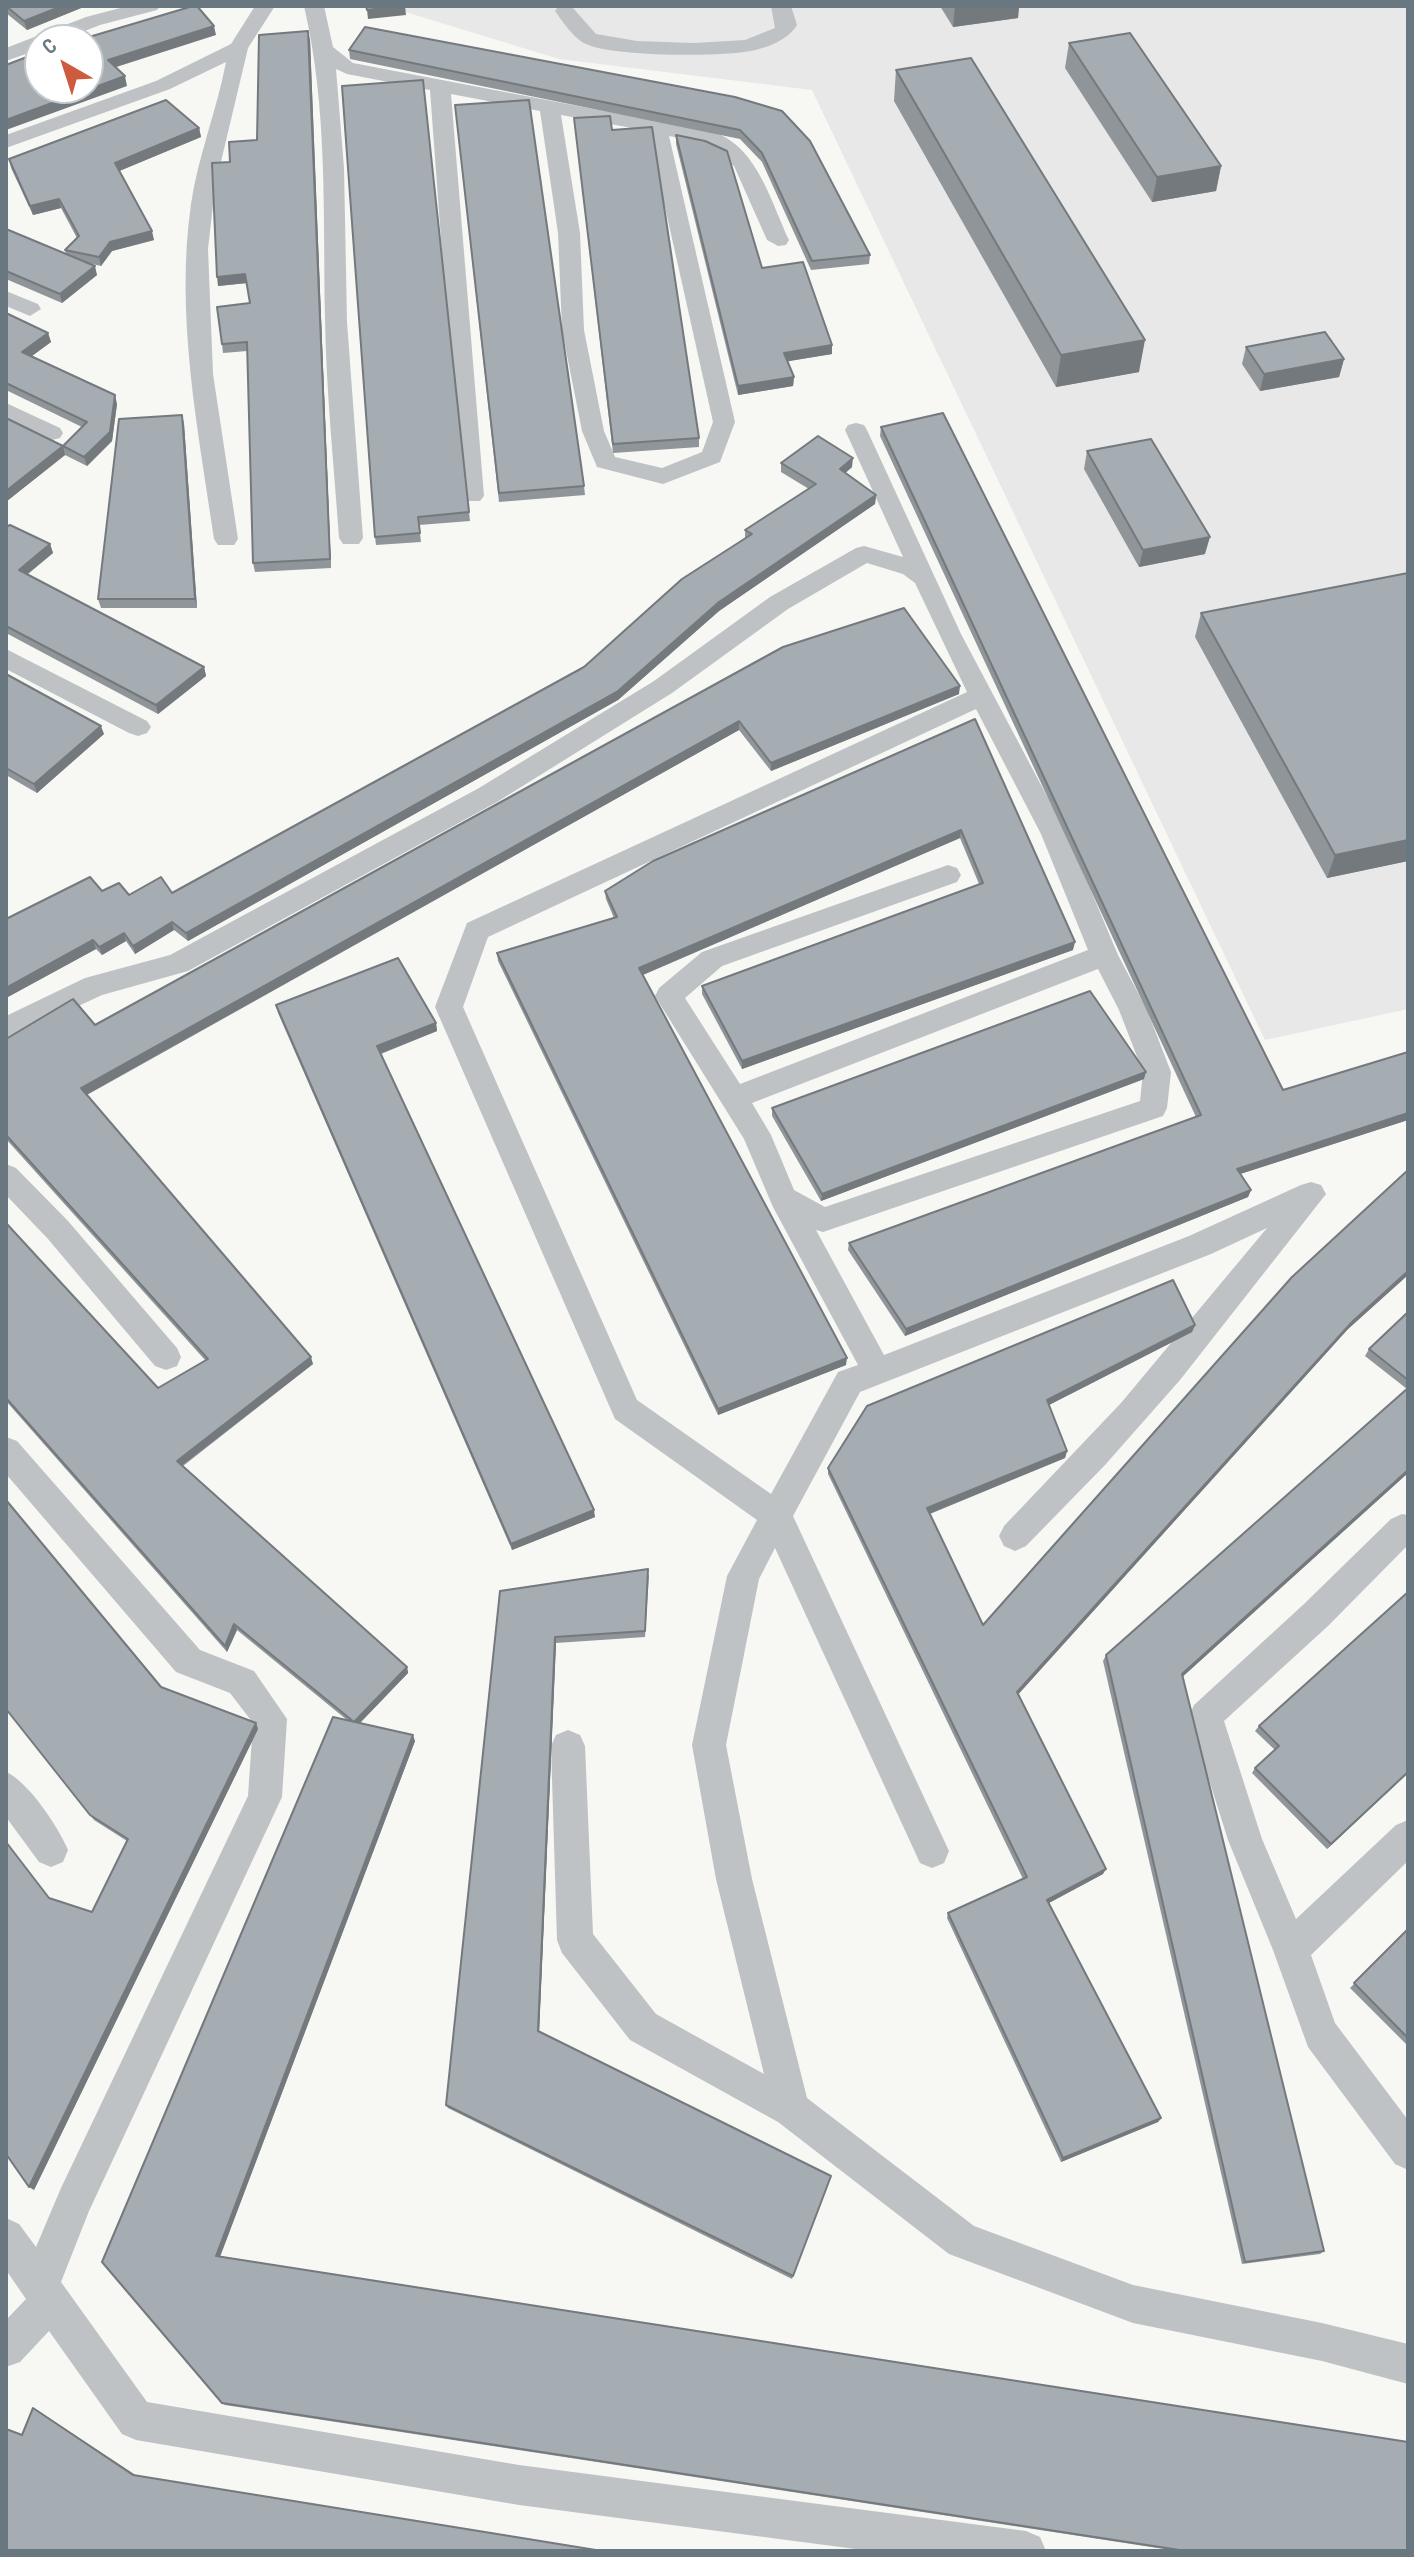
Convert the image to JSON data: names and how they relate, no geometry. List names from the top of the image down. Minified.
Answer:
{"north":"top left"}
